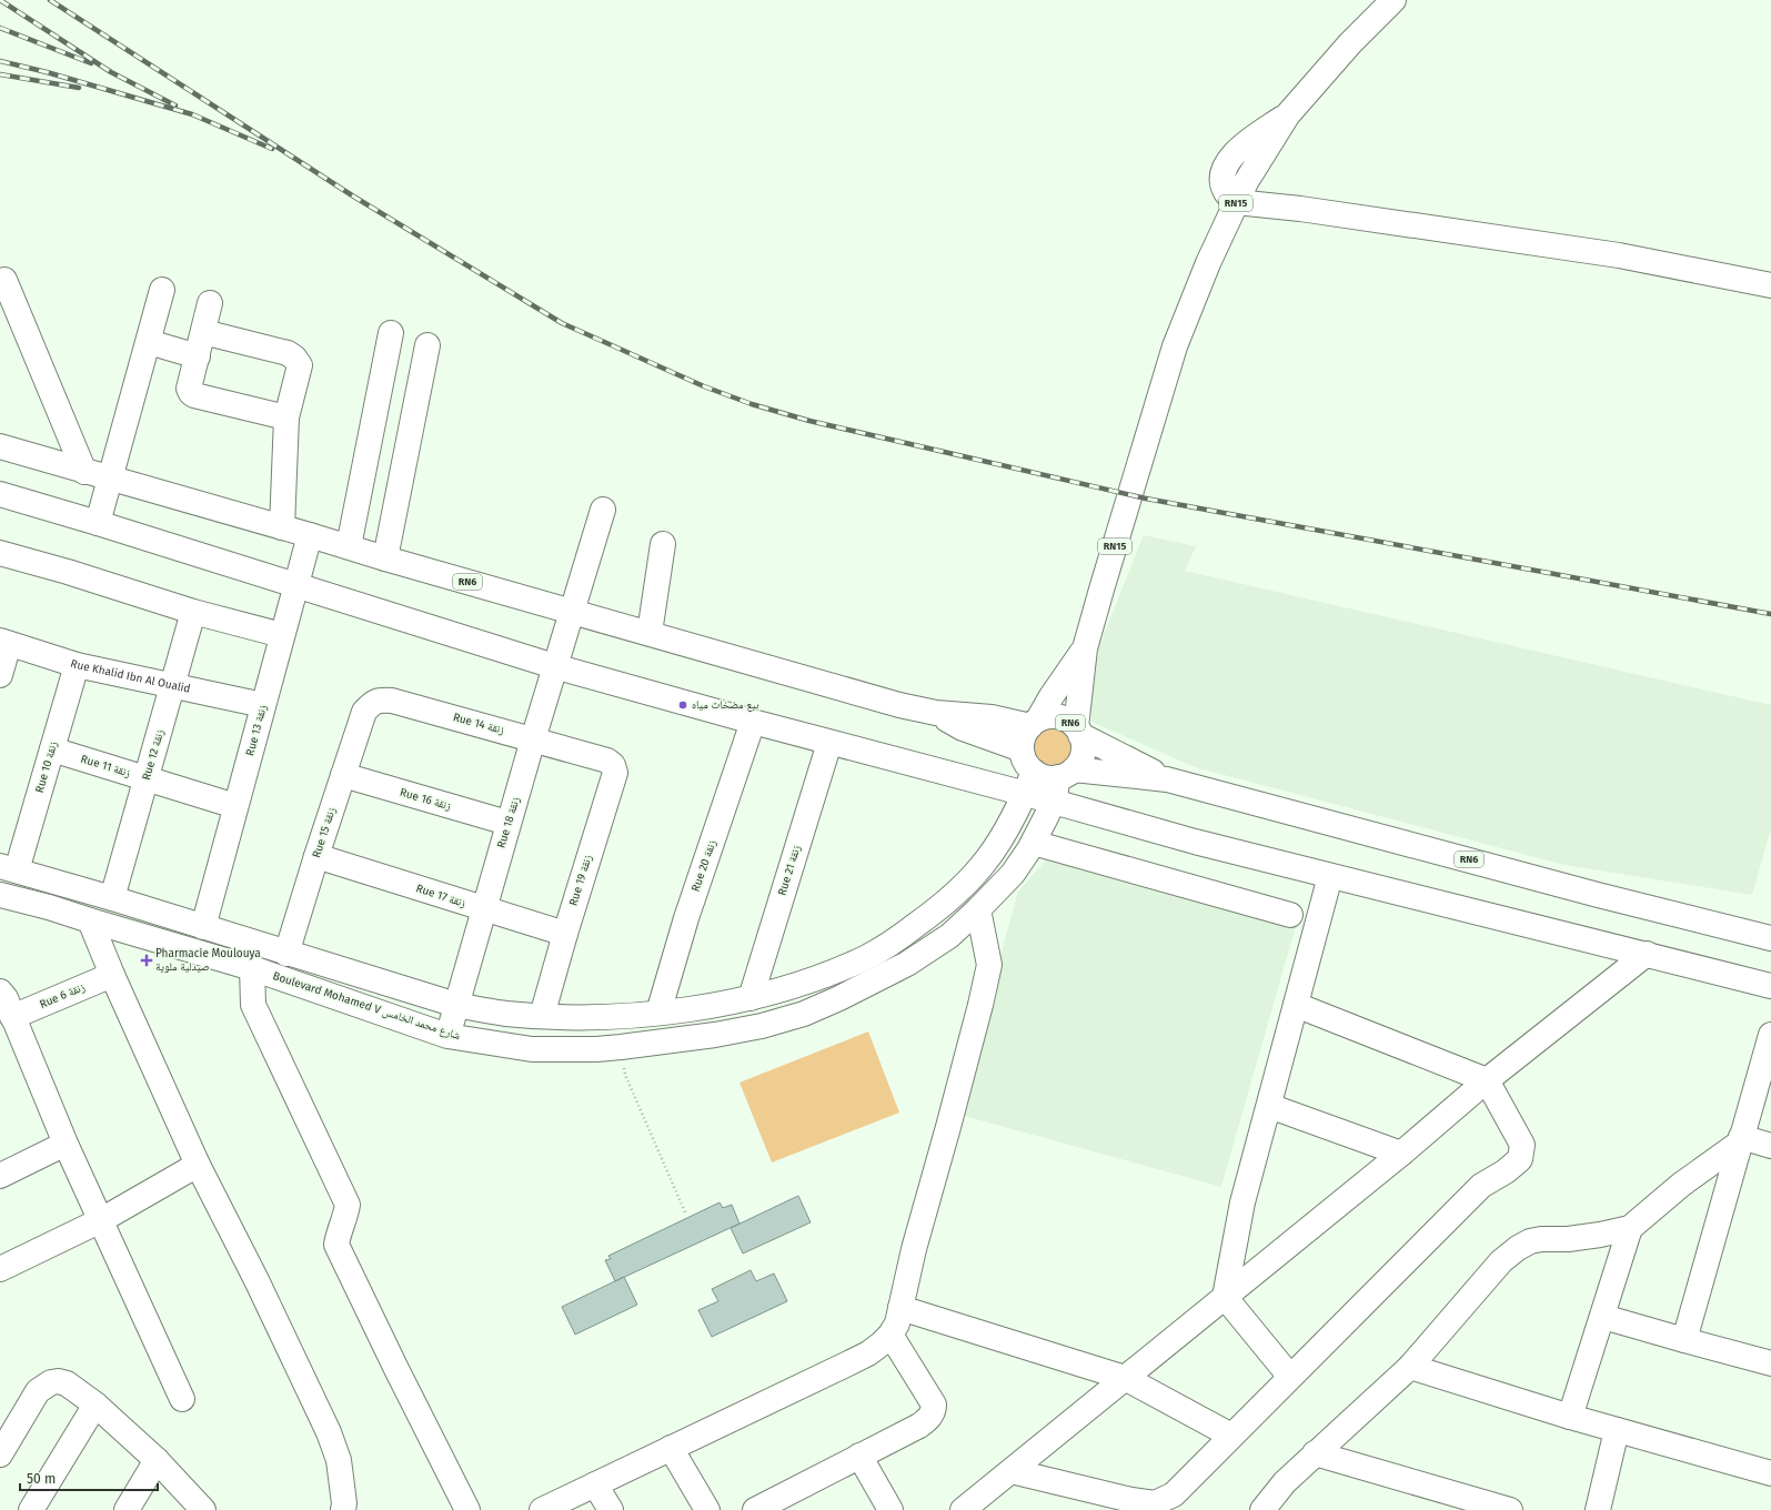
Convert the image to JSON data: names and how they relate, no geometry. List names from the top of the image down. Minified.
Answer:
{"streets":{"street":["RN15","RN6","Rue Khalid Ibn Al Oualid","Rue 14 زنقة","Rue 13 زنقة","Rue 12 زنقة","Rue 11 زنقة","Rue 10 زنقة","Rue 16 زنقة","Rue 18 زنقة","Rue 15 زنقة","Rue 20 زنقة","Rue 21 زنقة","Rue 19 زنقة","Rue 17 زنقة","Rue 6 زنقة","Boulevard Mohamed V شارع محمد الخامس"]},"crossings":[["RN15","RN6"],["RN15","Boulevard Mohamed V شارع محمد الخامس"],["RN6","Rue 13 زنقة"],["RN6","Rue 18 زنقة"],["RN6","Boulevard Mohamed V شارع محمد الخامس"],["Rue Khalid Ibn Al Oualid","Rue 13 زنقة"],["Rue Khalid Ibn Al Oualid","Rue 12 زنقة"],["Rue Khalid Ibn Al Oualid","Rue 10 زنقة"],["Rue 14 زنقة","Rue 18 زنقة"],["Rue 14 زنقة","Rue 15 زنقة"],["Rue 14 زنقة","Rue 19 زنقة"],["Rue 13 زنقة","Rue 11 زنقة"],["Rue 12 زنقة","Rue 11 زنقة"],["Rue 11 زنقة","Rue 10 زنقة"],["Rue 16 زنقة","Rue 18 زنقة"],["Rue 16 زنقة","Rue 15 زنقة"],["Rue 18 زنقة","Rue 17 زنقة"],["Rue 18 زنقة","Boulevard Mohamed V شارع محمد الخامس"],["Rue 15 زنقة","Rue 17 زنقة"],["Rue 19 زنقة","Rue 17 زنقة"]],"places":{"other":["بيع مضخات مياه"],"health":["Pharmacie Moulouya صيدلية ملوية"]},"scale_bar":"50 m"}
